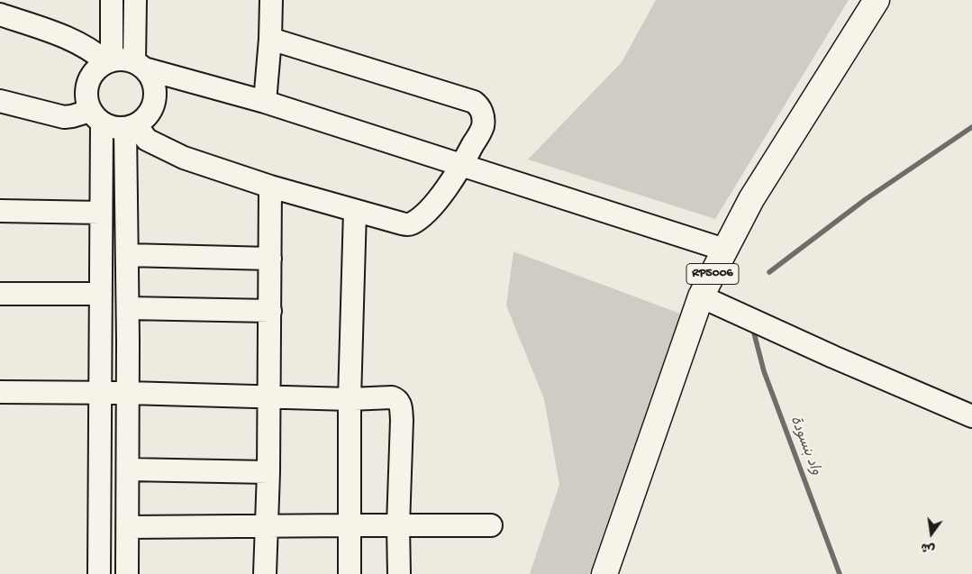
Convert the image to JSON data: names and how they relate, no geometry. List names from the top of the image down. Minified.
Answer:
{"streets":{"main road":["RP5006"]},"water":["واد بنسودة"],"north":"bottom"}
